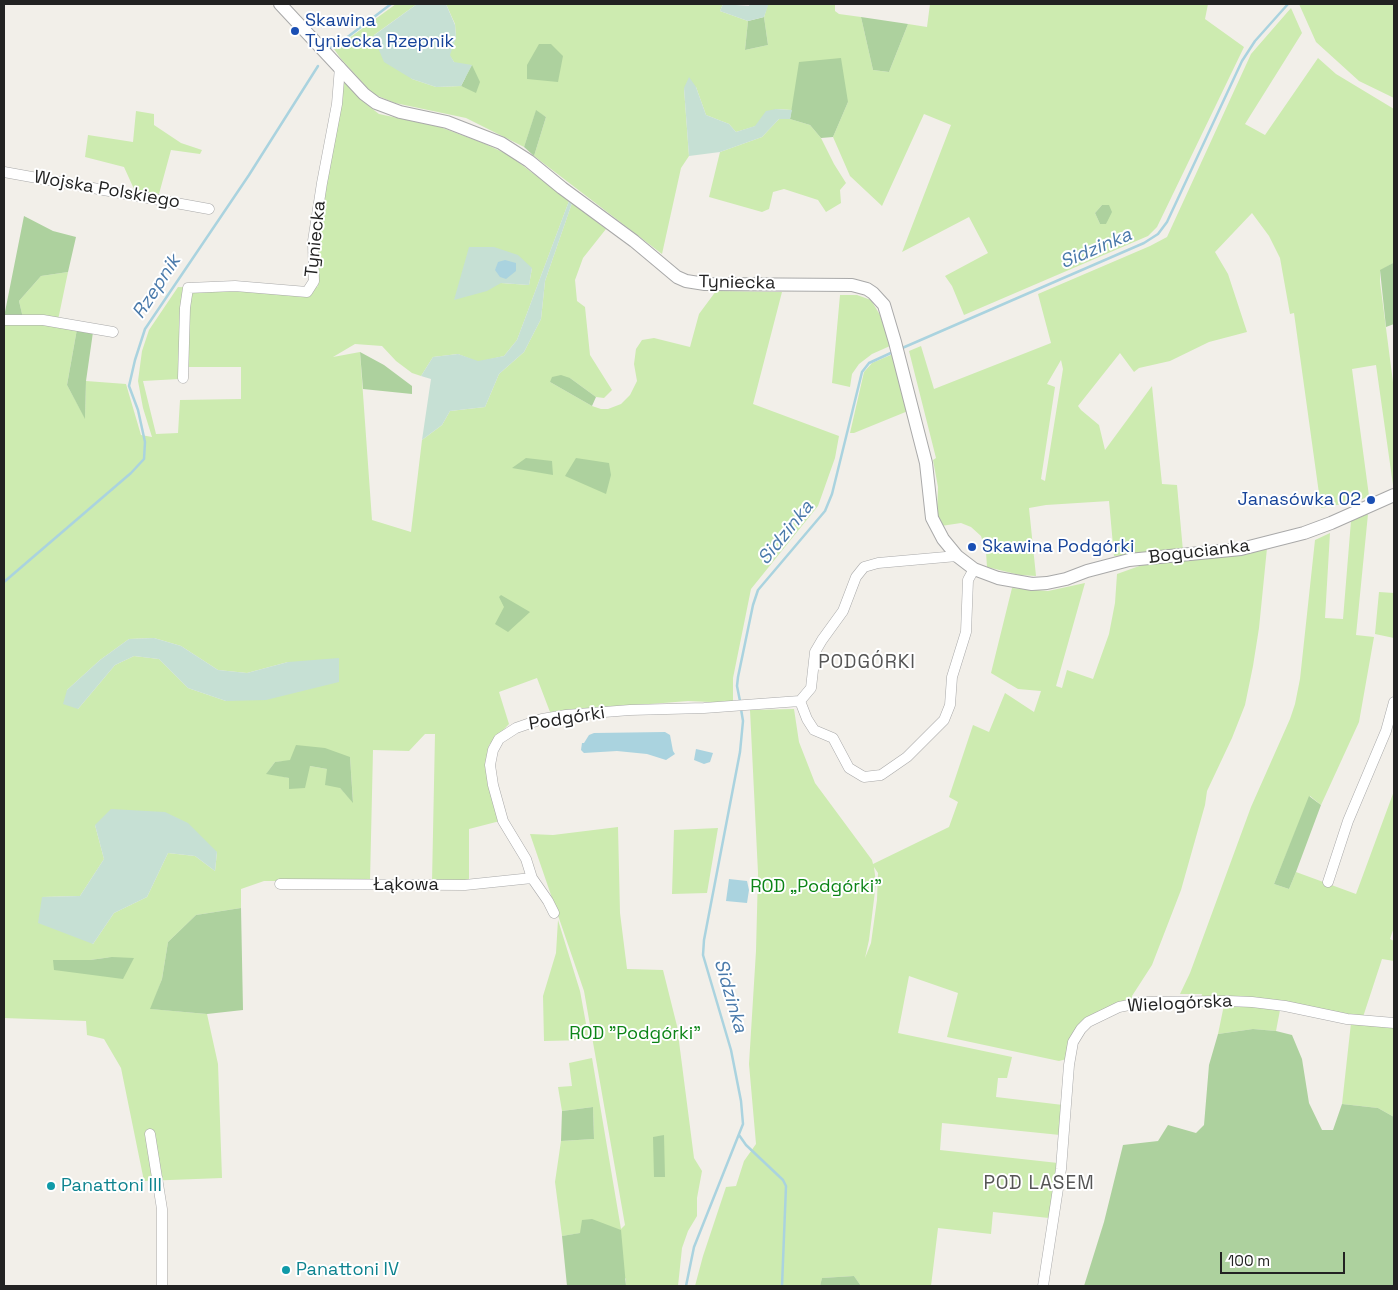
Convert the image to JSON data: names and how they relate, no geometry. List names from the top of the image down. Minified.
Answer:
{"streets":{"street":["Wojska Polskiego","Tyniecka","Bogucianka","Podgórki","Łąkowa","Wielogórska"]},"crossings":[["Tyniecka","Bogucianka"],["Podgórki","Łąkowa"]],"districts":["PODGÓRKI","POD LASEM"],"water":["Sidzinka","Rzepnik"],"parks":["ROD „Podgórki”","ROD \"Podgórki\""],"places":["Skawina Tyniecka Rzepnik","Janasówka 02","Skawina Podgórki","Panattoni III","Panattoni IV"],"scale_bar":"100 m"}
